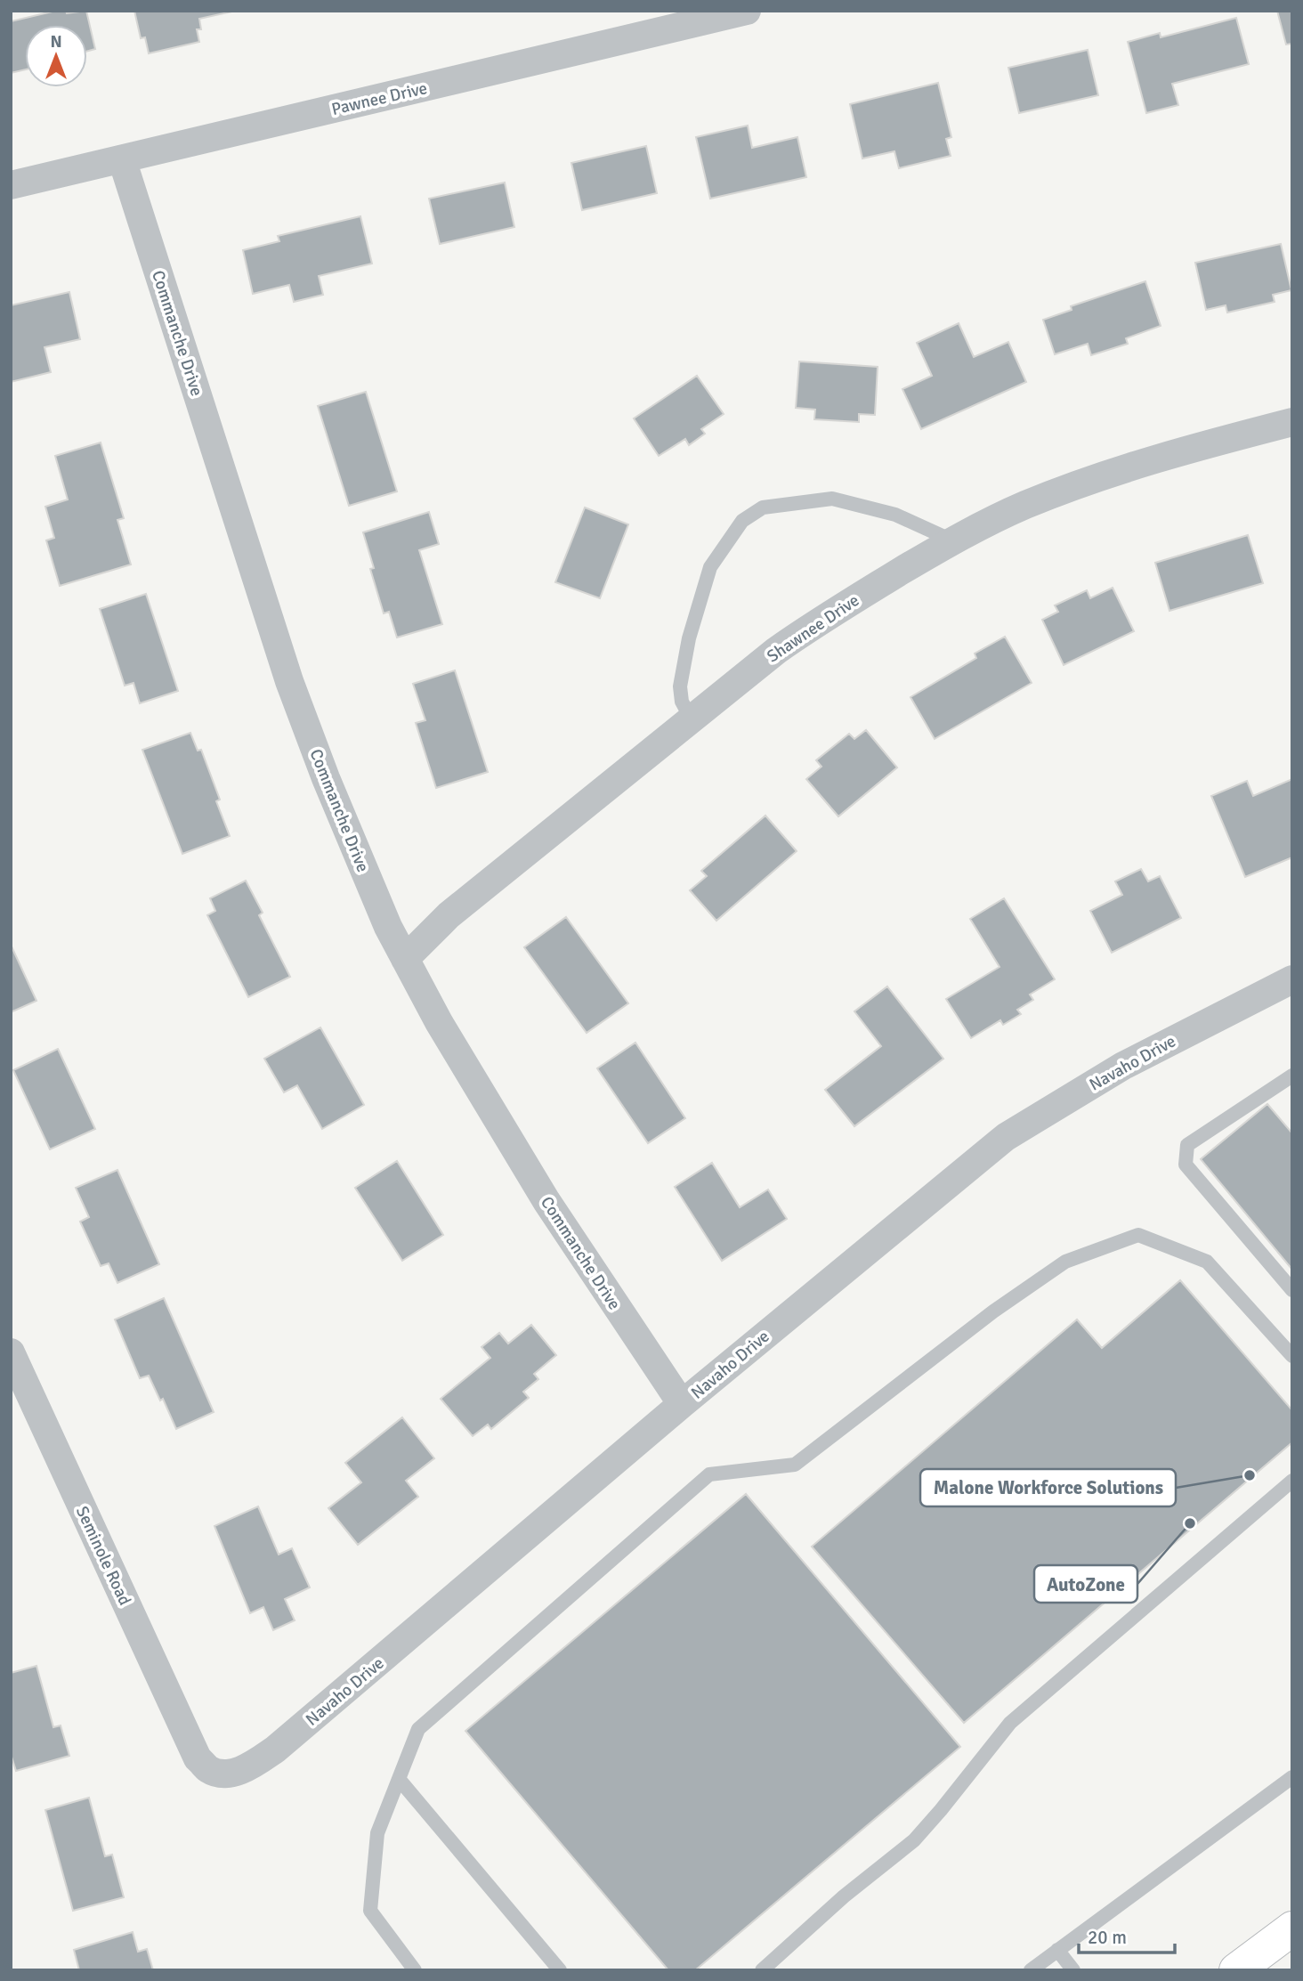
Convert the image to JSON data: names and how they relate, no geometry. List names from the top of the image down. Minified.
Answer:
{"streets":{"street":["Pawnee Drive","Commanche Drive","Shawnee Drive","Navaho Drive","Seminole Road"]},"crossings":[["Pawnee Drive","Commanche Drive"],["Commanche Drive","Shawnee Drive"],["Commanche Drive","Navaho Drive"],["Navaho Drive","Seminole Road"]],"places":["Malone Workforce Solutions","AutoZone"],"scale_bar":"20 m","north":"top"}
